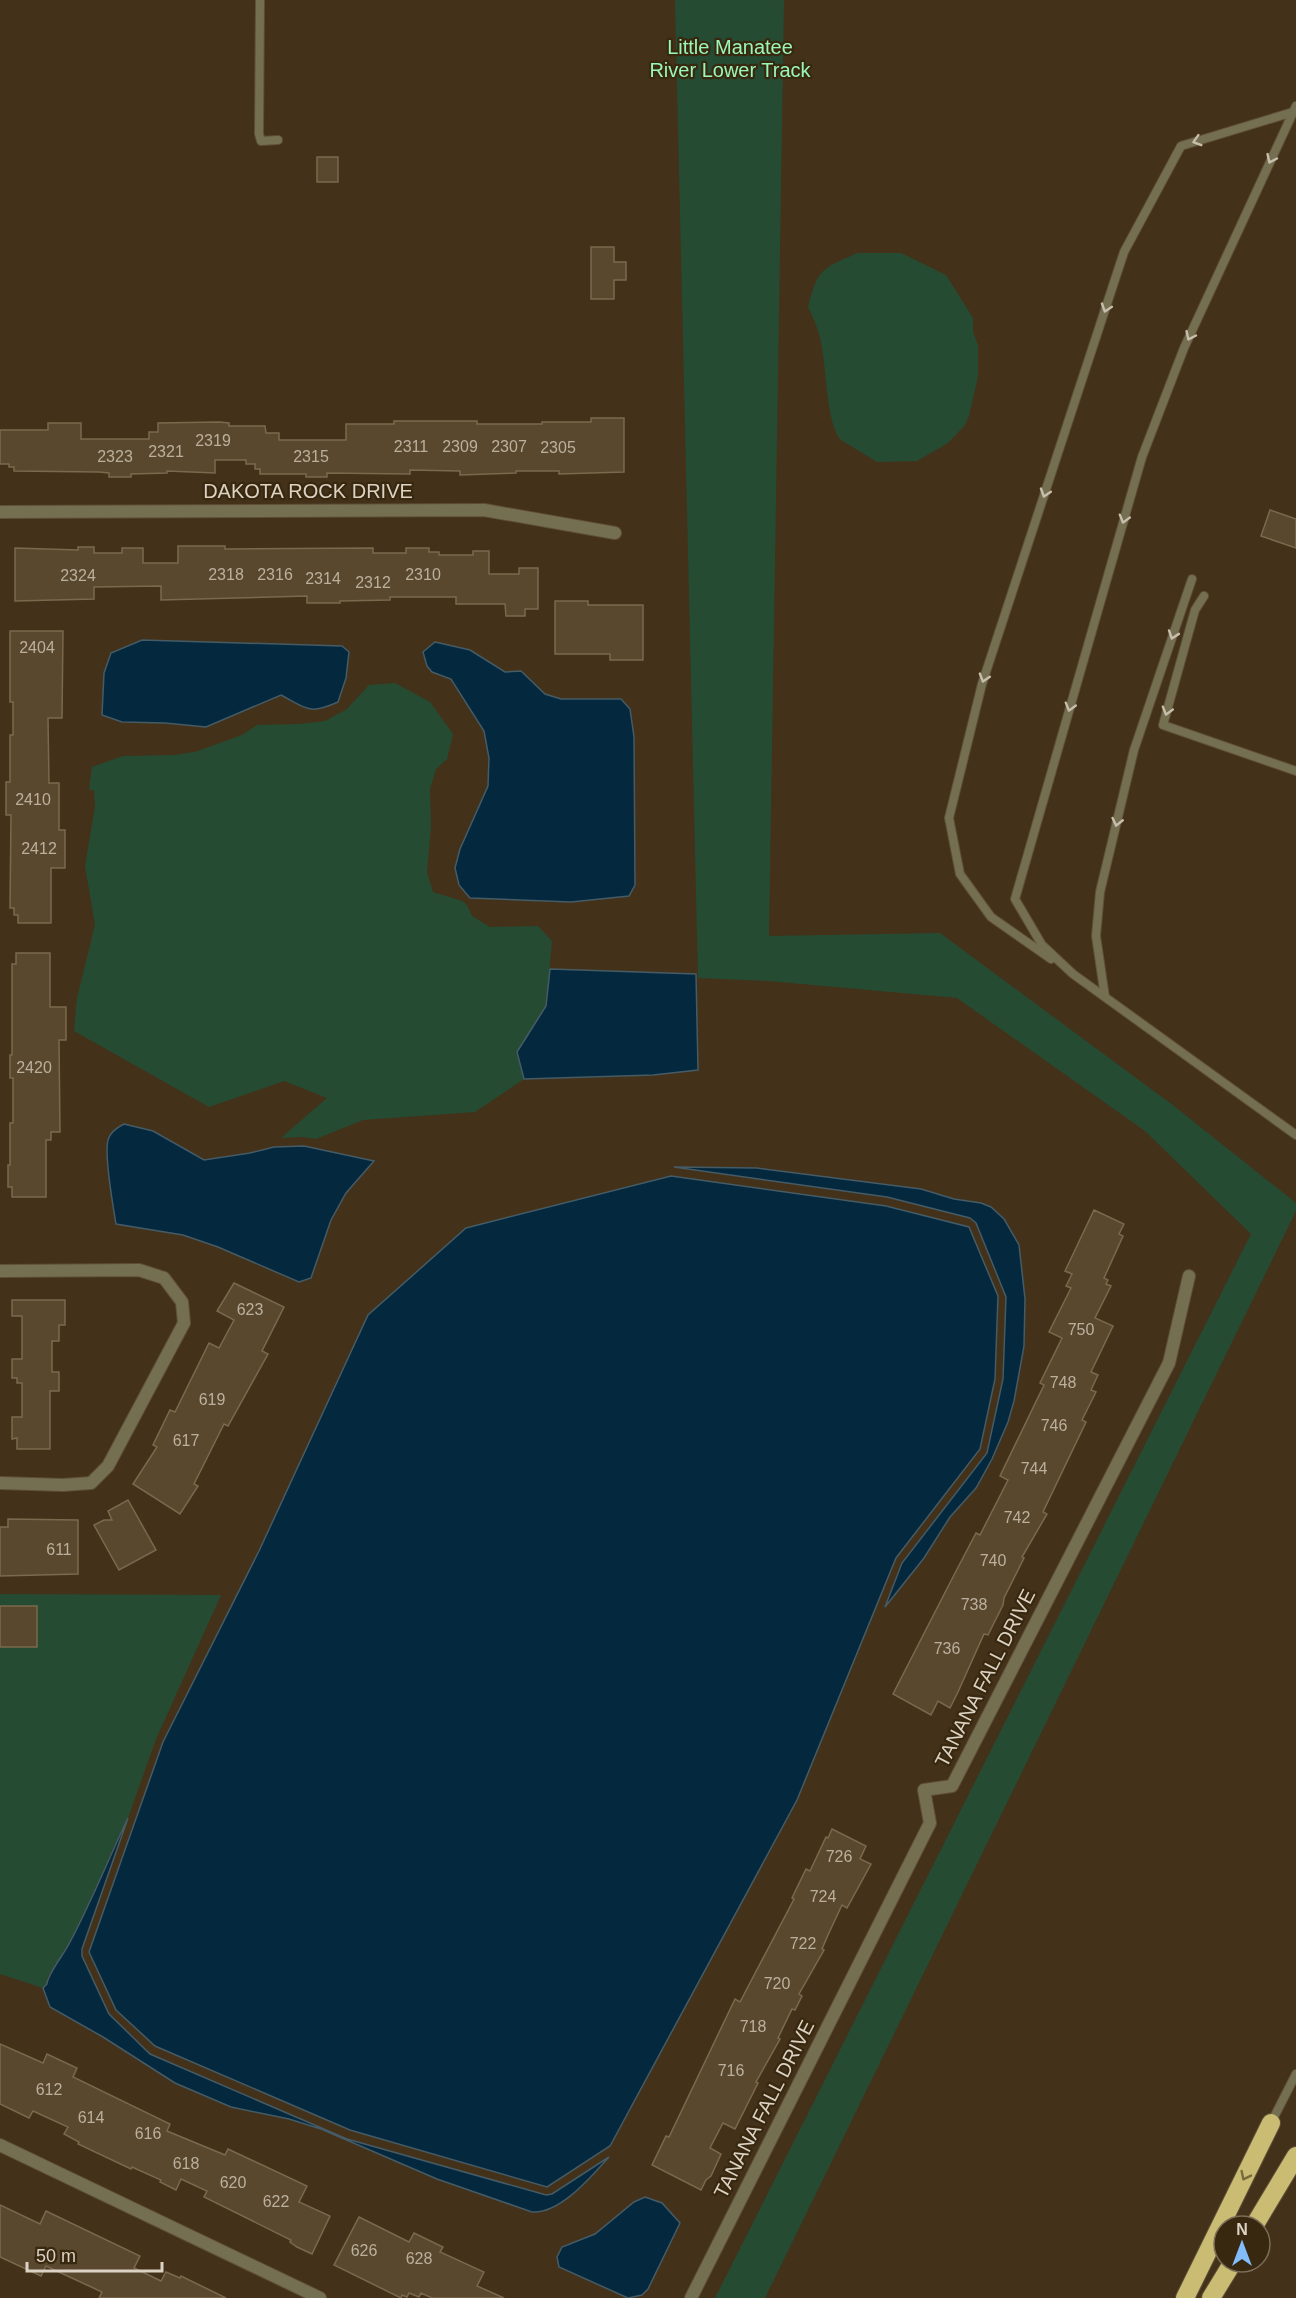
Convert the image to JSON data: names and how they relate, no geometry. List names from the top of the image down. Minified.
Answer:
{"streets":{"street":["DAKOTA ROCK DRIVE","TANANA FALL DRIVE"]},"parks":["Little Manatee River Lower Track"],"house_numbers":["2319","2311","2309","2307","2305","2321","2323","2315","2318","2316","2310","2324","2314","2312","2404","2410","2412","2420","623","750","748","619","746","617","744","742","611","740","738","736","726","724","722","720","718","716","612","614","616","618","620","622","626","628"],"scale_bar":"50 m","north":"top"}
